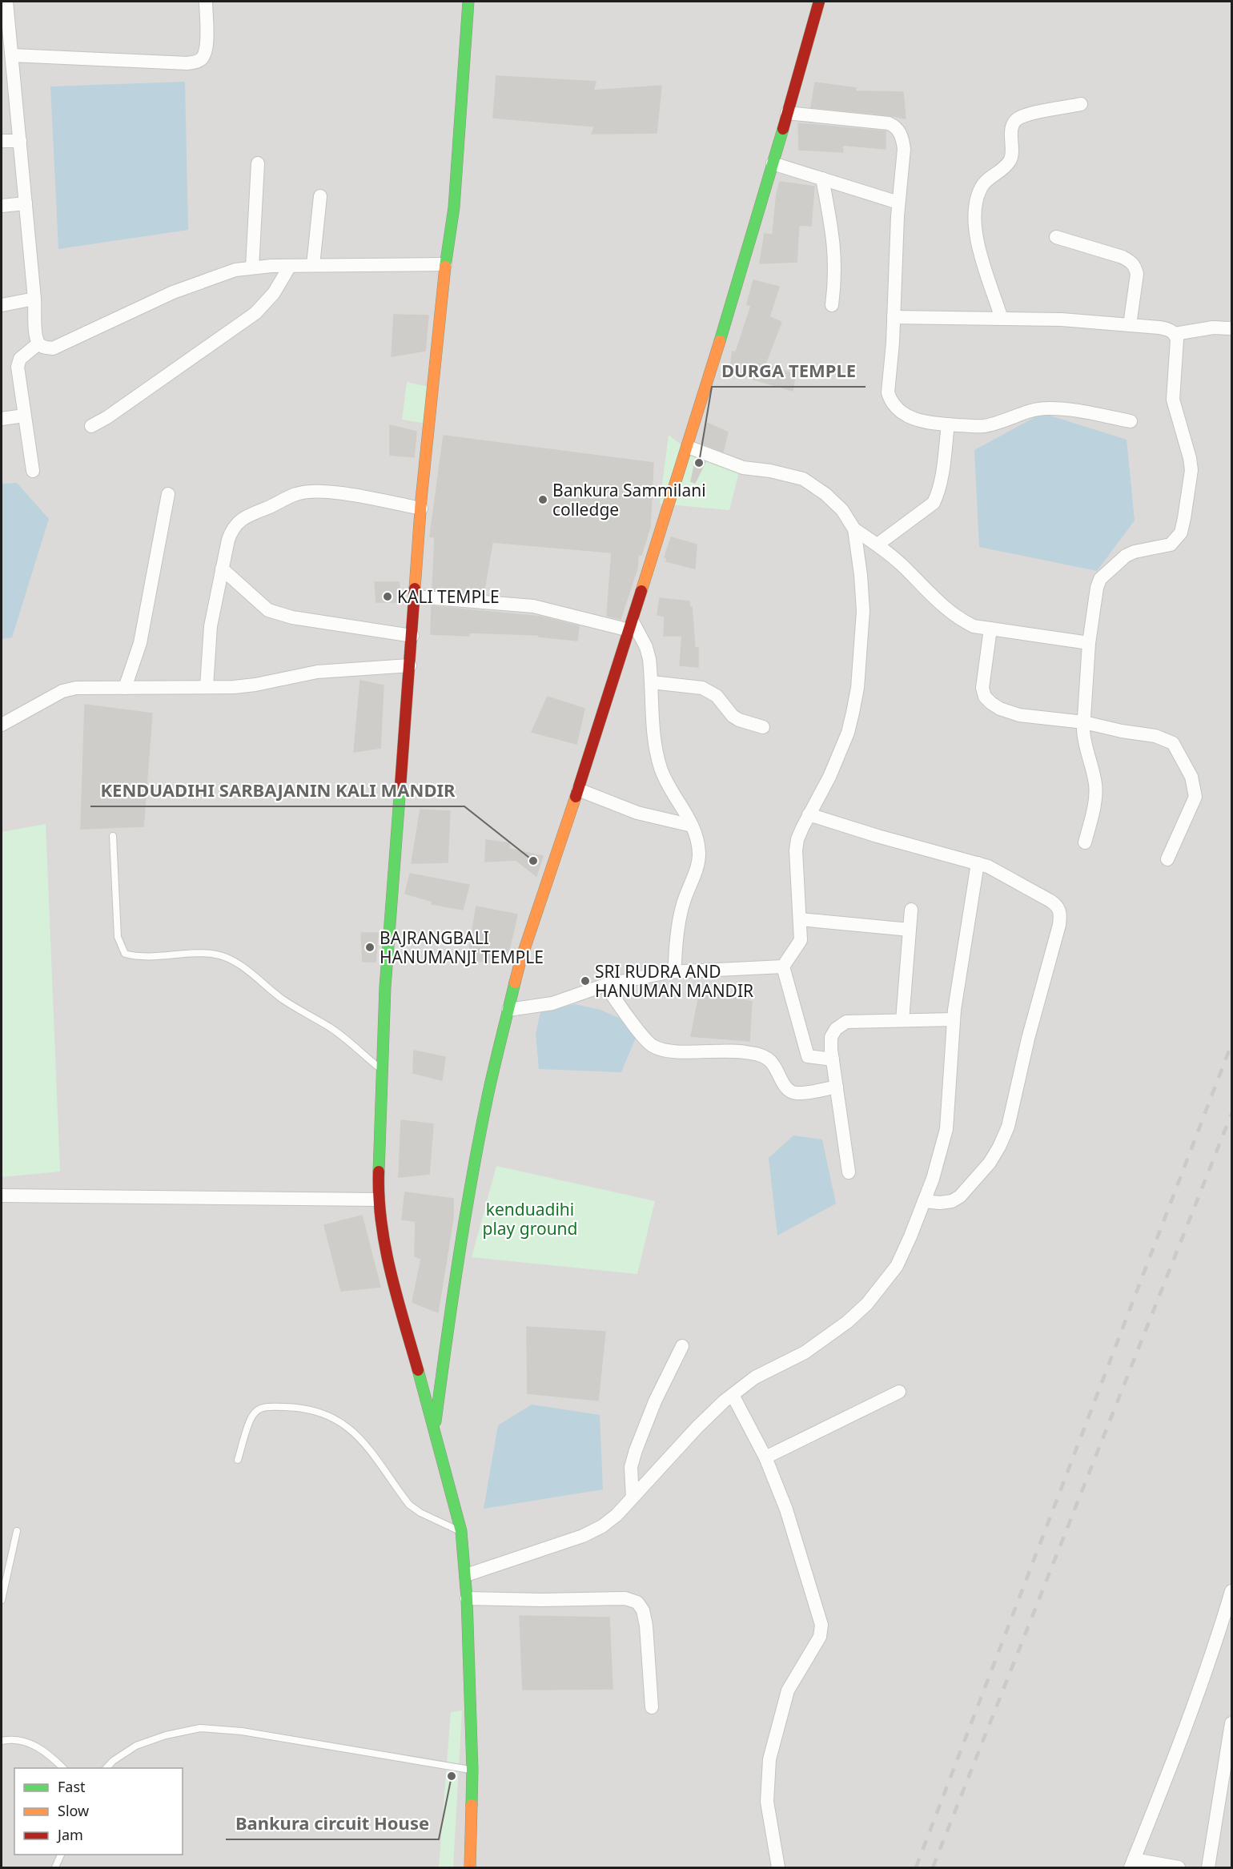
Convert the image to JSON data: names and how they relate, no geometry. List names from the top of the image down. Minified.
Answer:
{"parks":["kenduadihi play ground"],"places":["DURGA TEMPLE","Bankura Sammilani colledge","KALI TEMPLE","KENDUADIHI SARBAJANIN KALI MANDIR","BAJRANGBALI HANUMANJI TEMPLE","SRI RUDRA AND HANUMAN MANDIR","Bankura circuit House"],"legend":["Fast","Slow","Jam"]}
